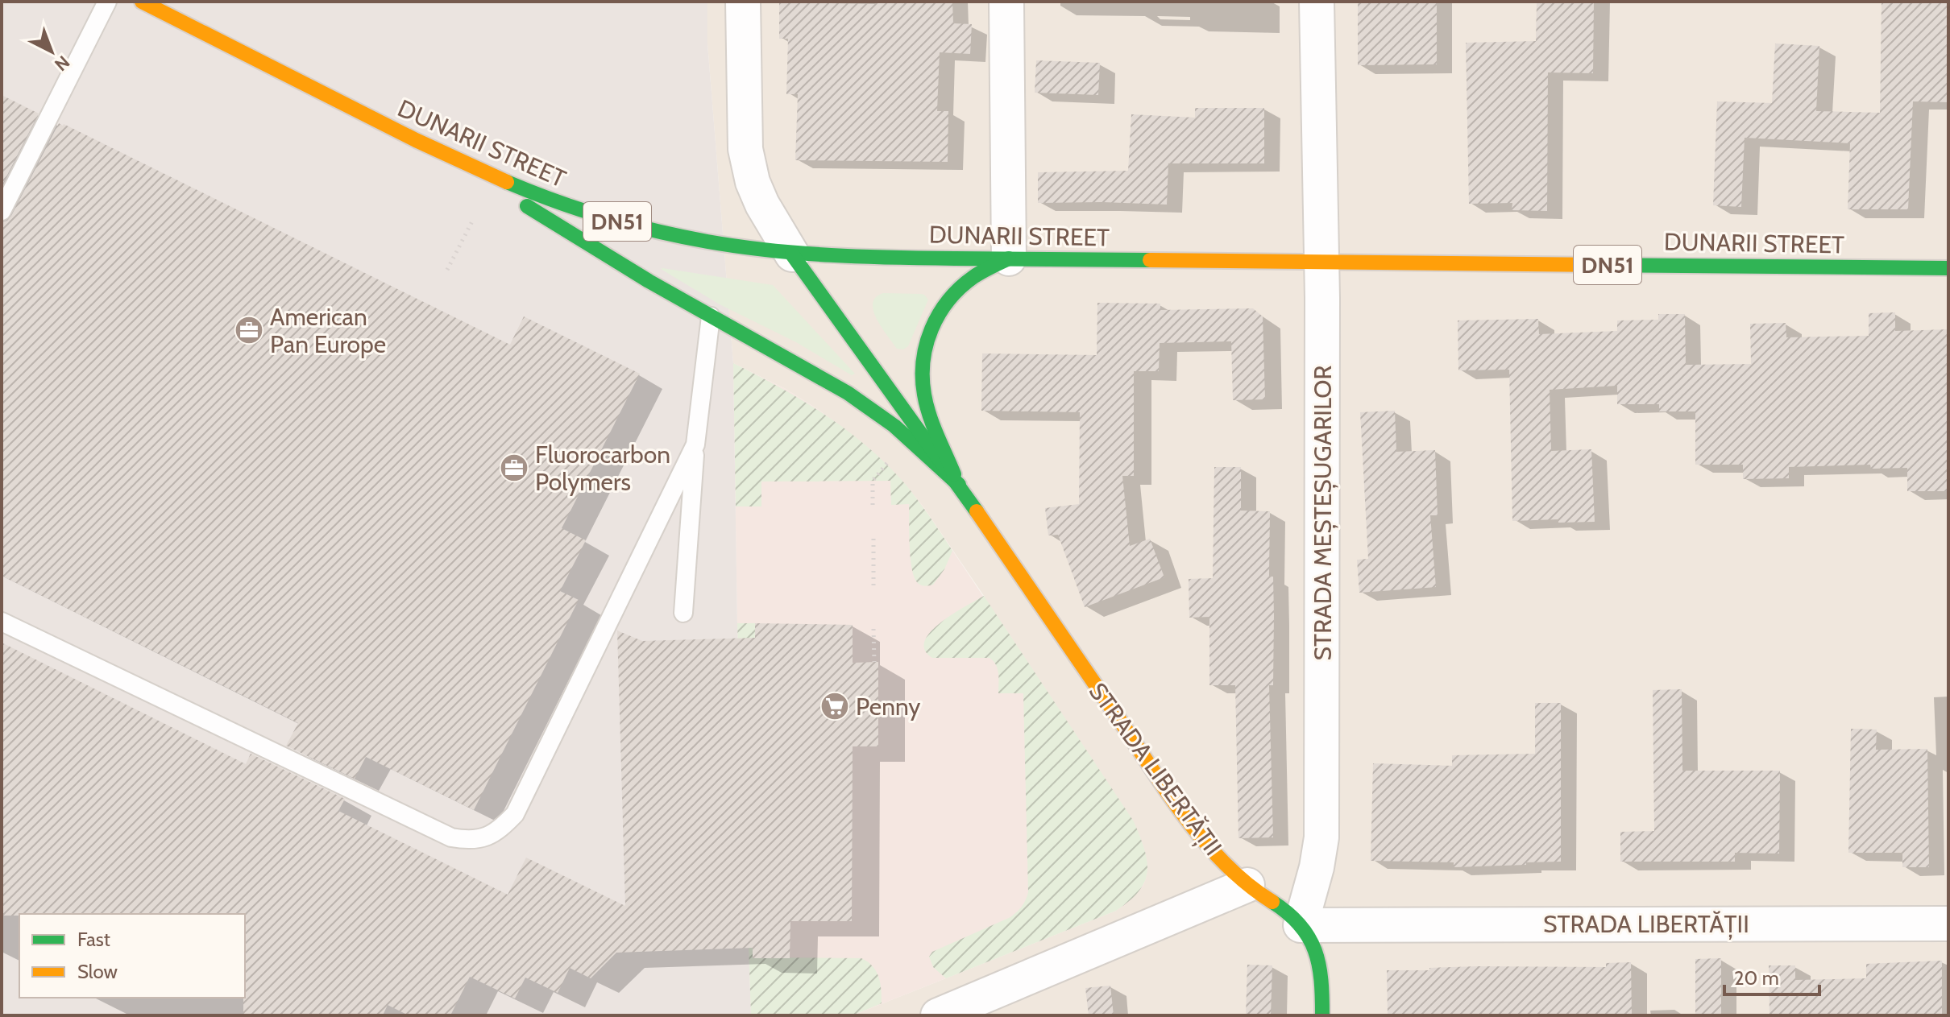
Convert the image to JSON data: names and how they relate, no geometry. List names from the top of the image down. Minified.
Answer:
{"streets":{"main road":["DUNARII STREET","DN51","STRADA LIBERTĂȚII"],"street":["STRADA MEȘTEȘUGARILOR"]},"crossings":[["DUNARII STREET","STRADA MEȘTEȘUGARILOR"],["DUNARII STREET","STRADA LIBERTĂȚII"],["STRADA MEȘTEȘUGARILOR","STRADA LIBERTĂȚII"]],"places":{"office":["American Pan Europe","Fluorocarbon Polymers"],"supermarket":["Penny"]},"legend":["Fast","Slow"],"scale_bar":"20 m","north":"bottom right"}
